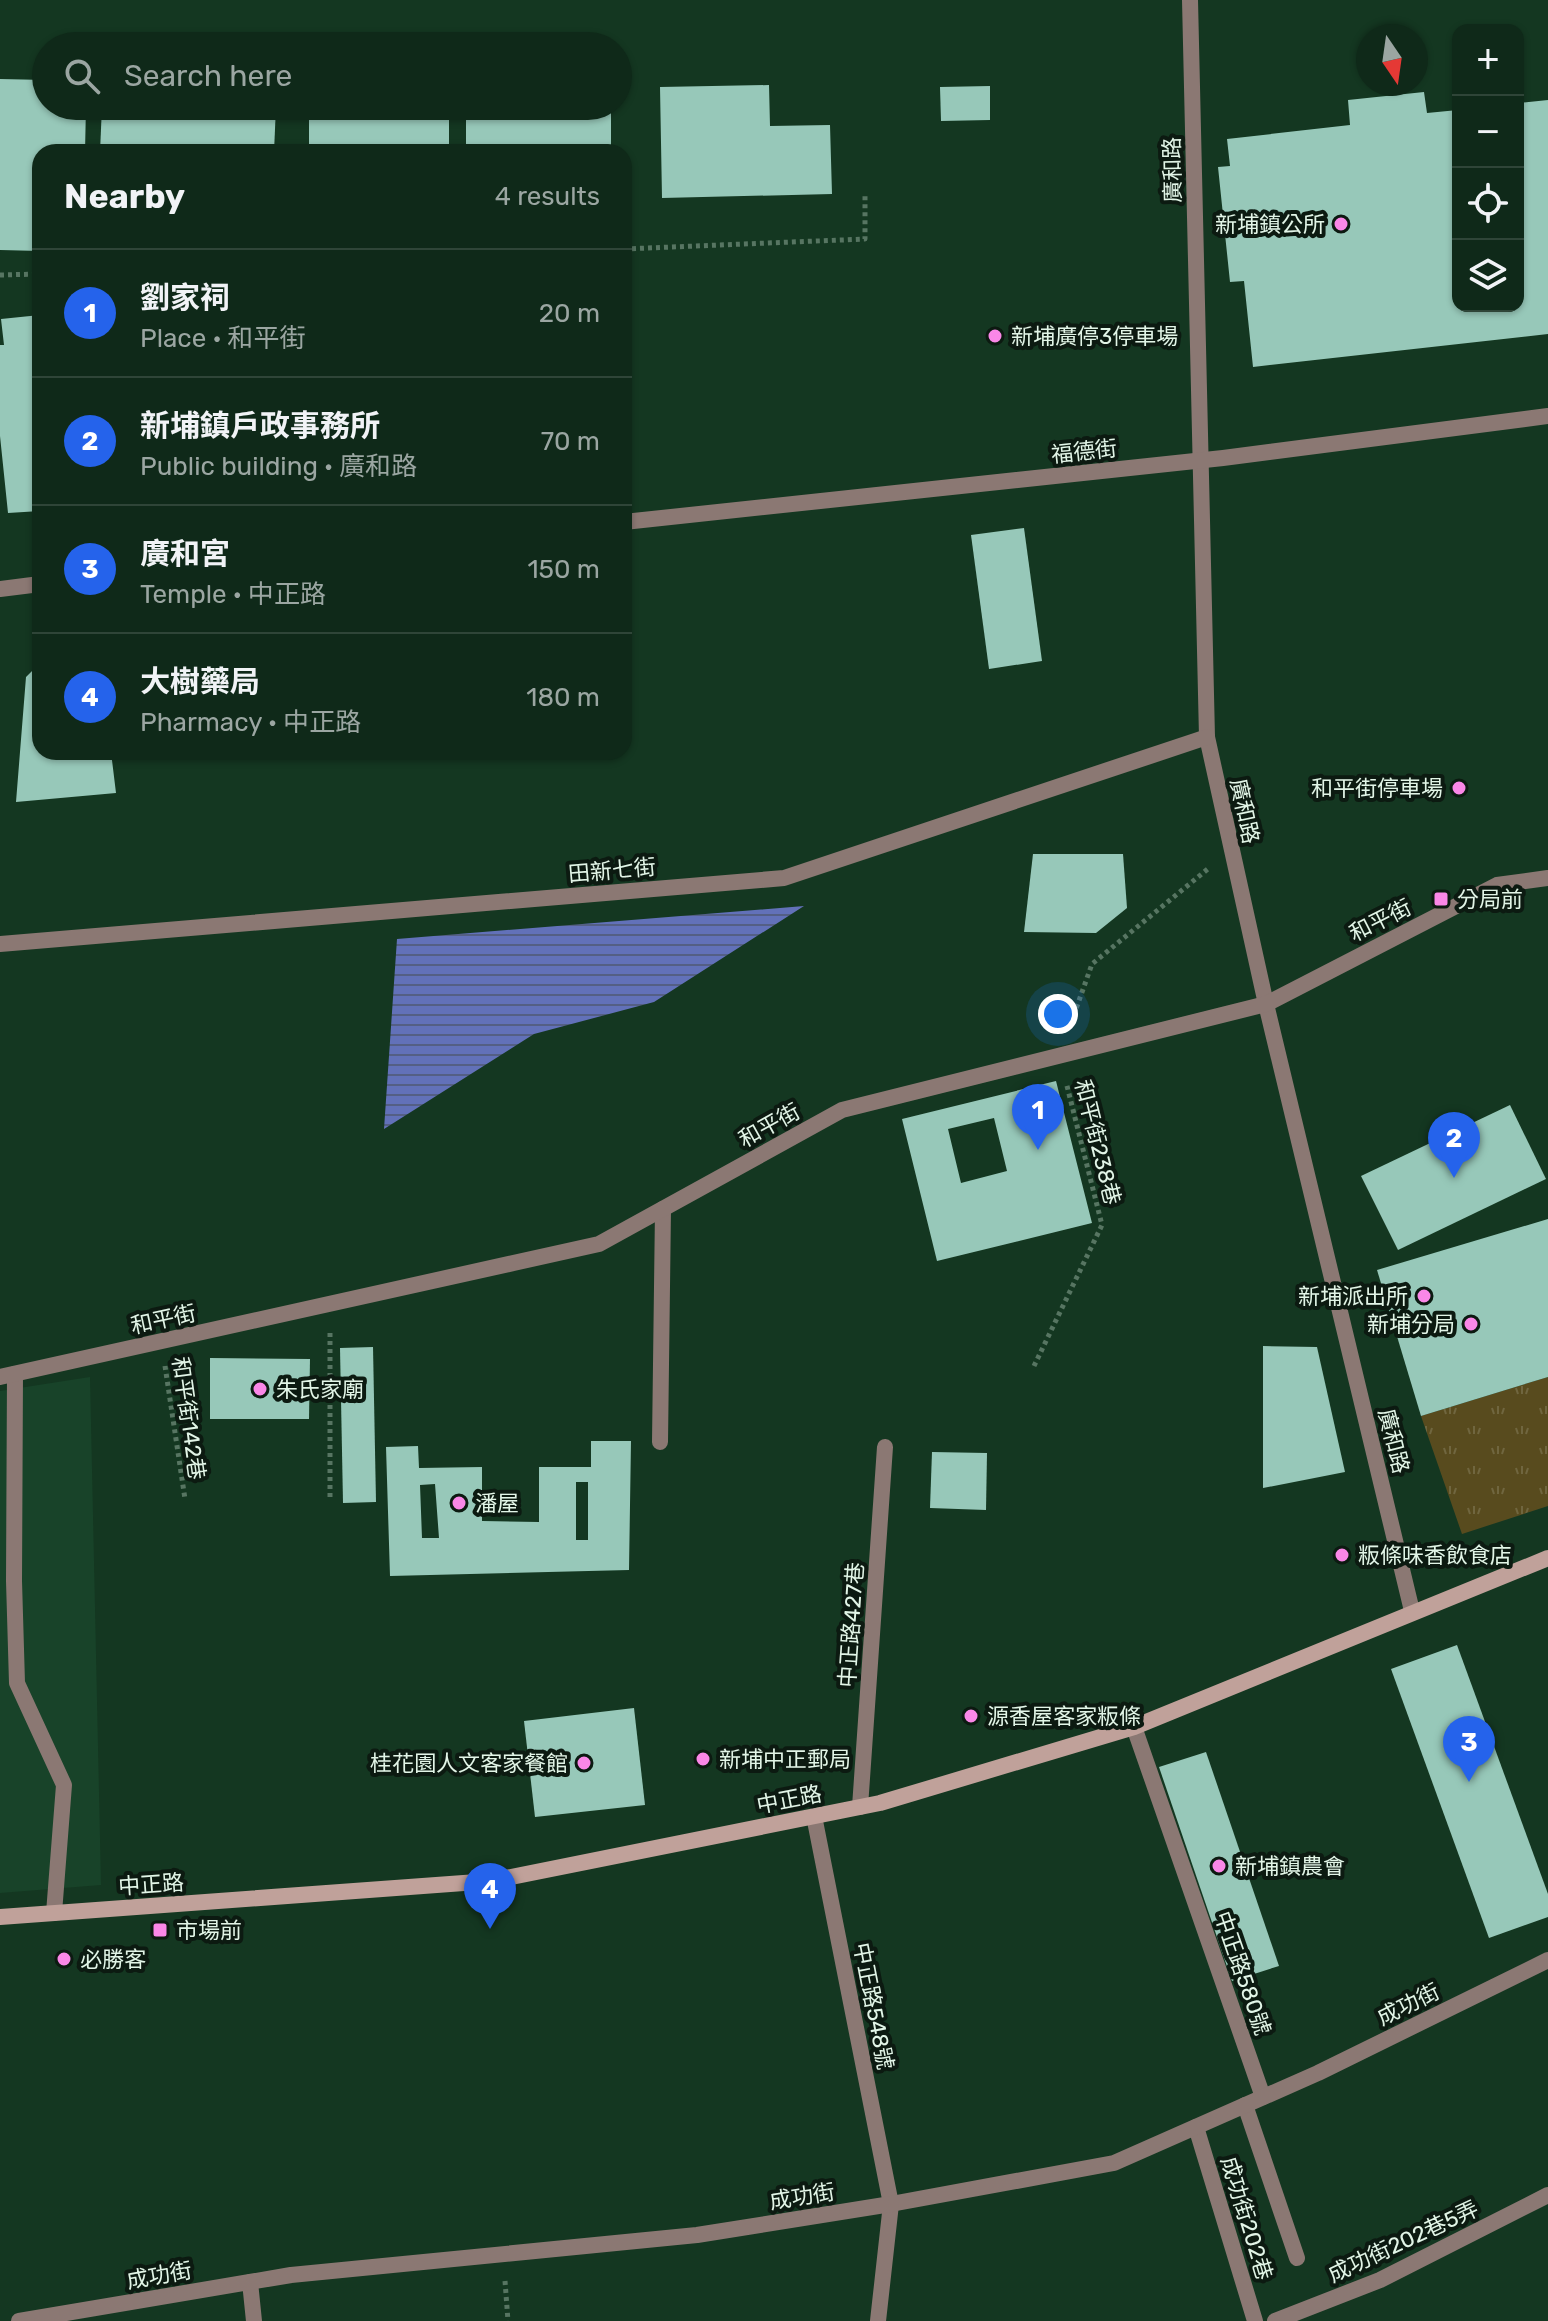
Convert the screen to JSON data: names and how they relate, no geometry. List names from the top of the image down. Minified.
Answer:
{"streets":{"street":["廣和路","福德街","田新七街","和平街","中正路427巷","中正路","中正路580號","成功街","中正路548號","成功街202巷","成功街202巷5弄"],"path":["和平街238巷","和平街142巷"]},"crossings":[["廣和路","福德街"],["廣和路","田新七街"],["廣和路","和平街"],["廣和路","中正路"],["和平街","和平街238巷"],["和平街","和平街142巷"],["中正路427巷","中正路"],["中正路","中正路580號"],["中正路","中正路548號"],["中正路580號","成功街"],["成功街","中正路548號"],["成功街","成功街202巷"]],"places":{"other":["新埔鎮公所","新埔廣停3停車場","和平街停車場","新埔派出所","新埔分局","朱氏家廟","潘屋","粄條味香飲食店","源香屋客家粄條","新埔中正郵局","桂花園人文客家餐館","新埔鎮農會","必勝客"],"transit":["分局前","市場前"]},"north":"bottom","page":{"map_buttons":["+","−"],"search":"Search here","heading":["Nearby","4 results"],"list":[{"mark":"1","name":"劉家祠","note":"Place · 和平街","value":"20 m"},{"mark":"2","name":"新埔鎮戶政事務所","note":"Public building · 廣和路","value":"70 m"},{"mark":"3","name":"廣和宮","note":"Temple · 中正路","value":"150 m"},{"mark":"4","name":"大樹藥局","note":"Pharmacy · 中正路","value":"180 m"}],"pins":["1","2","3","4"]}}
